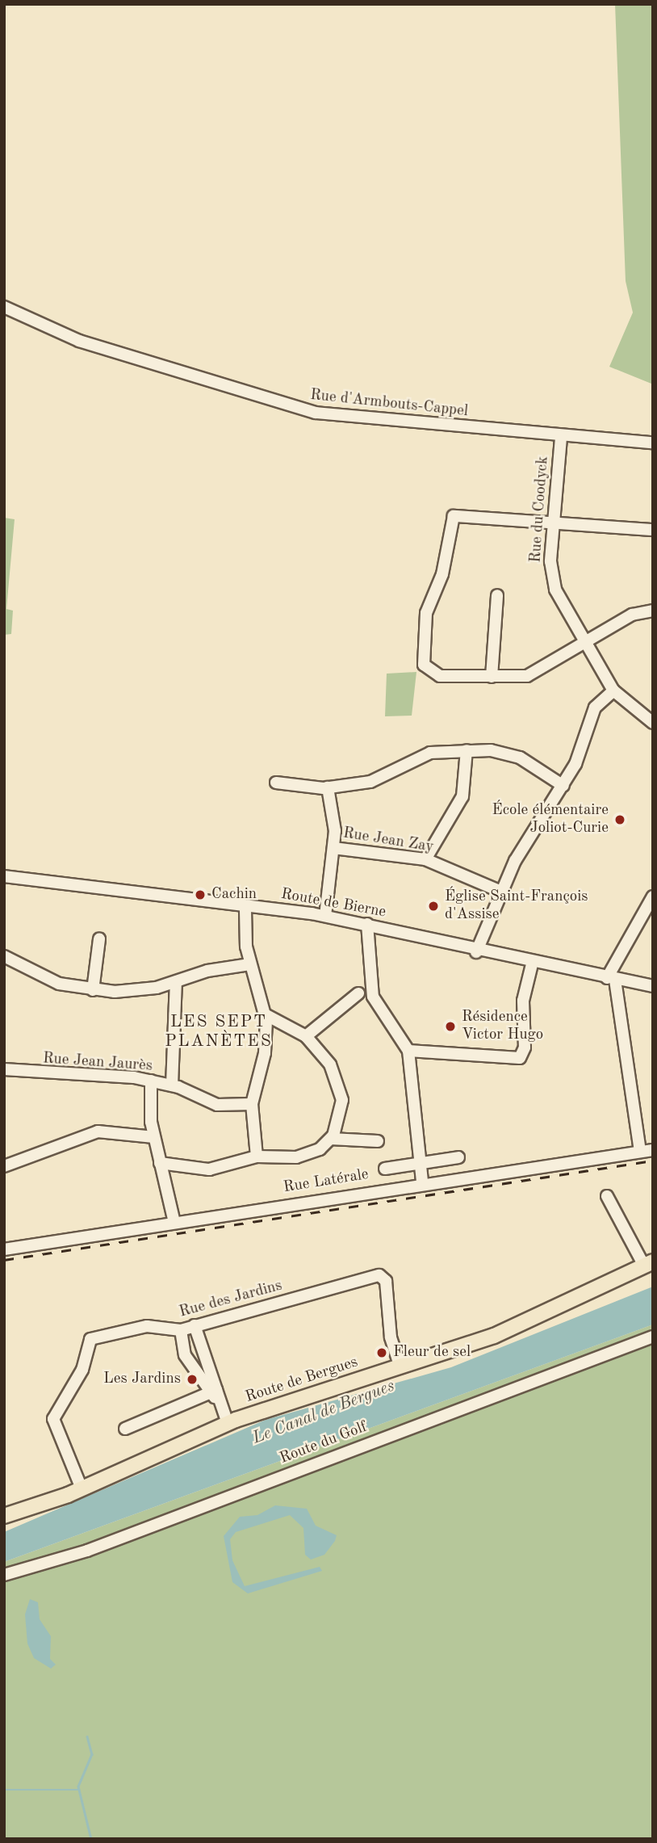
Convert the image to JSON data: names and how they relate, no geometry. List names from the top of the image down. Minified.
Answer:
{"streets":{"main road":["Route de Bergues"],"street":["Rue d'Armbouts-Cappel","Rue du Coodyck","Rue Jean Zay","Route de Bierne","Rue Jean Jaurès","Rue Latérale","Rue des Jardins","Route du Golf"]},"crossings":[["Rue d'Armbouts-Cappel","Rue du Coodyck"],["Rue des Jardins","Route de Bergues"]],"districts":["LES SEPT PLANÈTES"],"water":["Le Canal de Bergues"],"places":["École élémentaire Joliot-Curie","Cachin","Église Saint-François d'Assise","Résidence Victor Hugo","Fleur de sel","Les Jardins"]}
